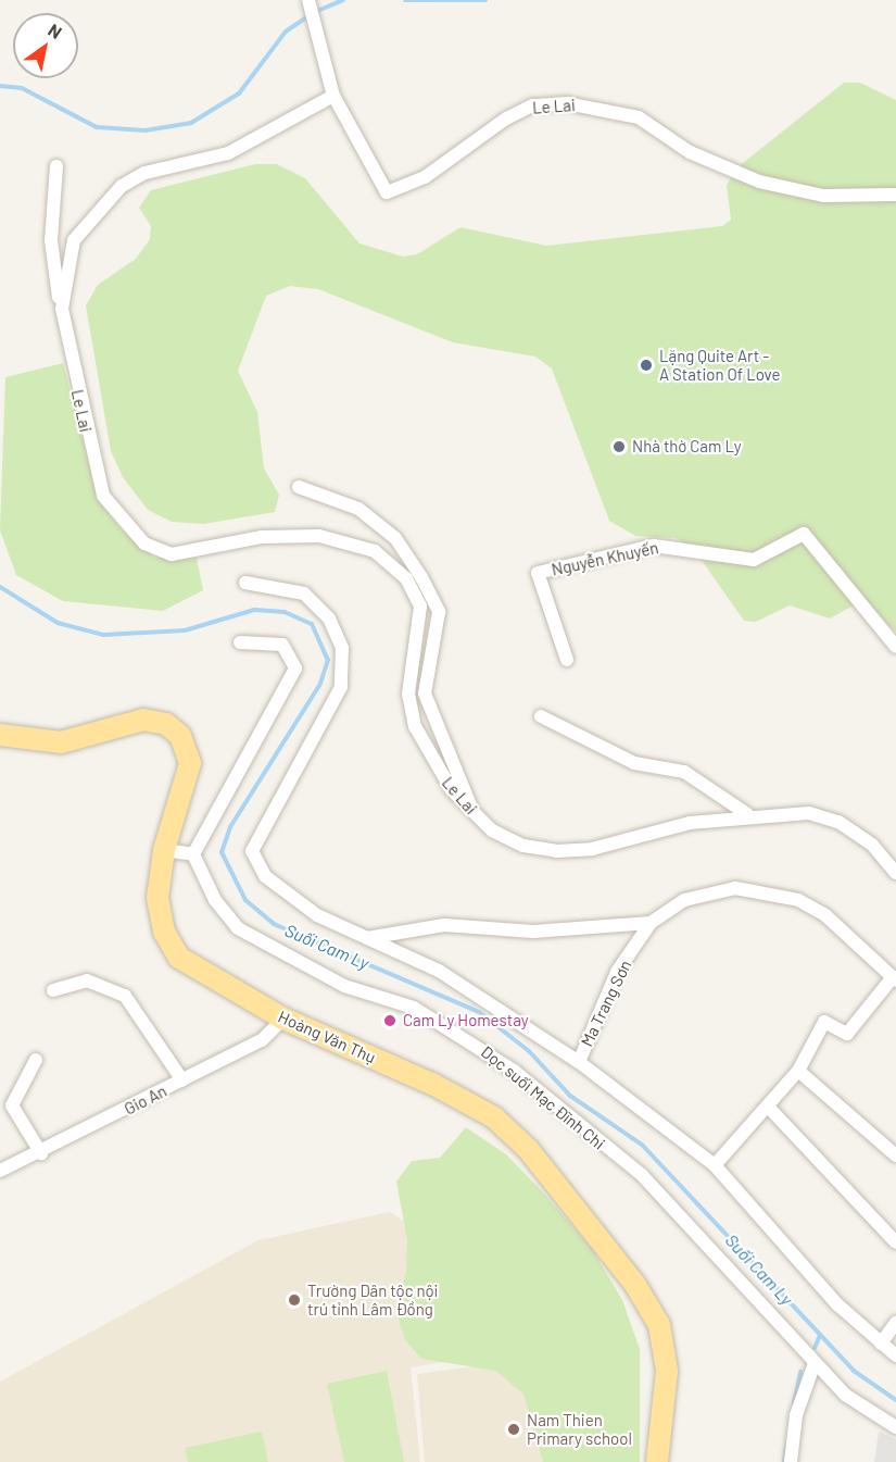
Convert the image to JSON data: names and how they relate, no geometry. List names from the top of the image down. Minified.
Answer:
{"streets":{"main road":["Hoàng Văn Thụ"],"street":["Le Lai","Nguyễn Khuyến","Ma Trang Sơn","Dọc suối Mạc Đĩnh Chi","Gio An"]},"crossings":[["Hoàng Văn Thụ","Gio An"]],"water":["Suối Cam Ly"],"places":["Lặng Quite Art - A Station Of Love","Nhà thờ Cam Ly","Cam Ly Homestay","Trường Dân tộc nội trú tỉnh Lâm Đồng","Nam Thien Primary school"],"north":"top right"}
